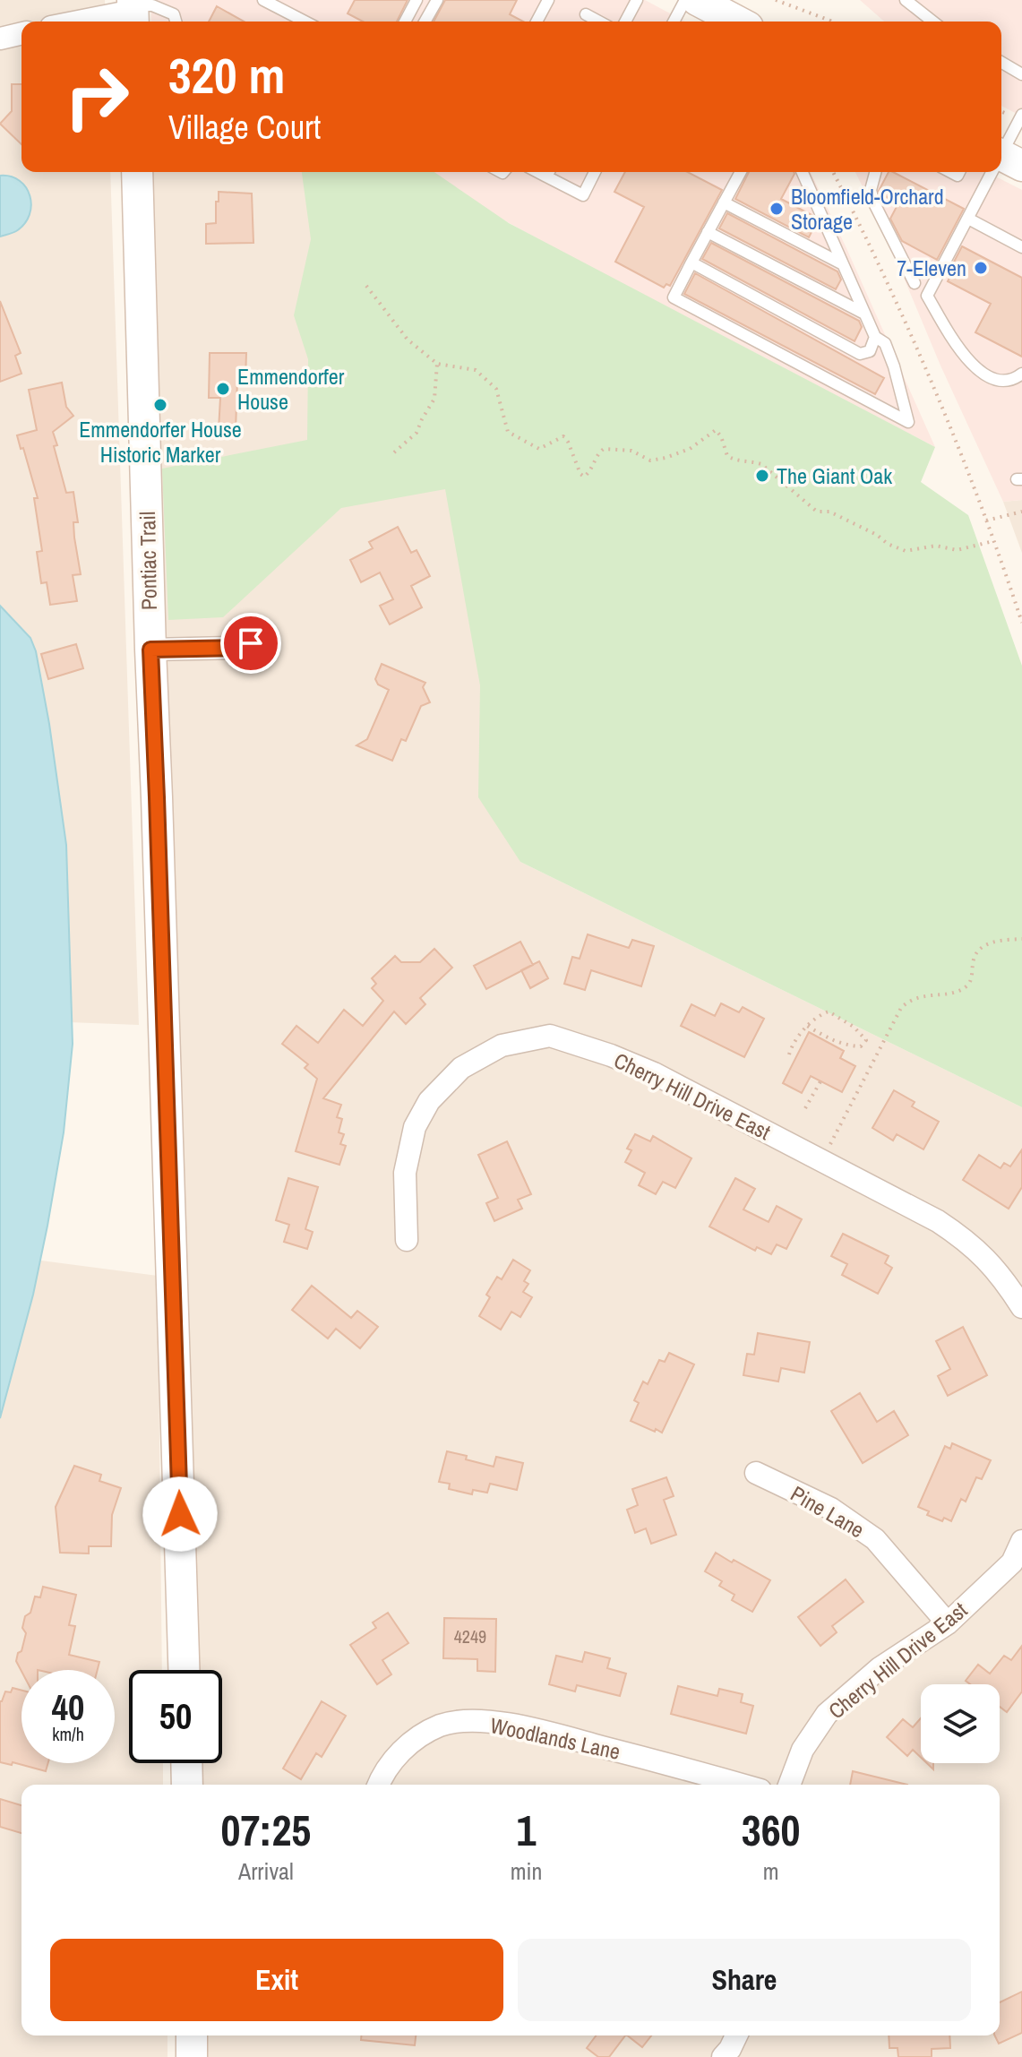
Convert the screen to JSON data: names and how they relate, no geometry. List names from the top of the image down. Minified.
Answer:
{"streets":{"main road":["Pontiac Trail"],"street":["Cherry Hill Drive East","Pine Lane","Woodlands Lane"]},"crossings":[["Cherry Hill Drive East","Pine Lane"]],"places":["Bloomfield-Orchard Storage","7-Eleven","Emmendorfer House","Emmendorfer House Historic Marker","The Giant Oak"],"house_numbers":["4249"],"page":{"turn":["320 m","Village Court"],"speed":"40 km/h","limit":"50","eta":["07:25","Arrival","1","min","360","m"],"buttons":["Exit","Share"]}}
